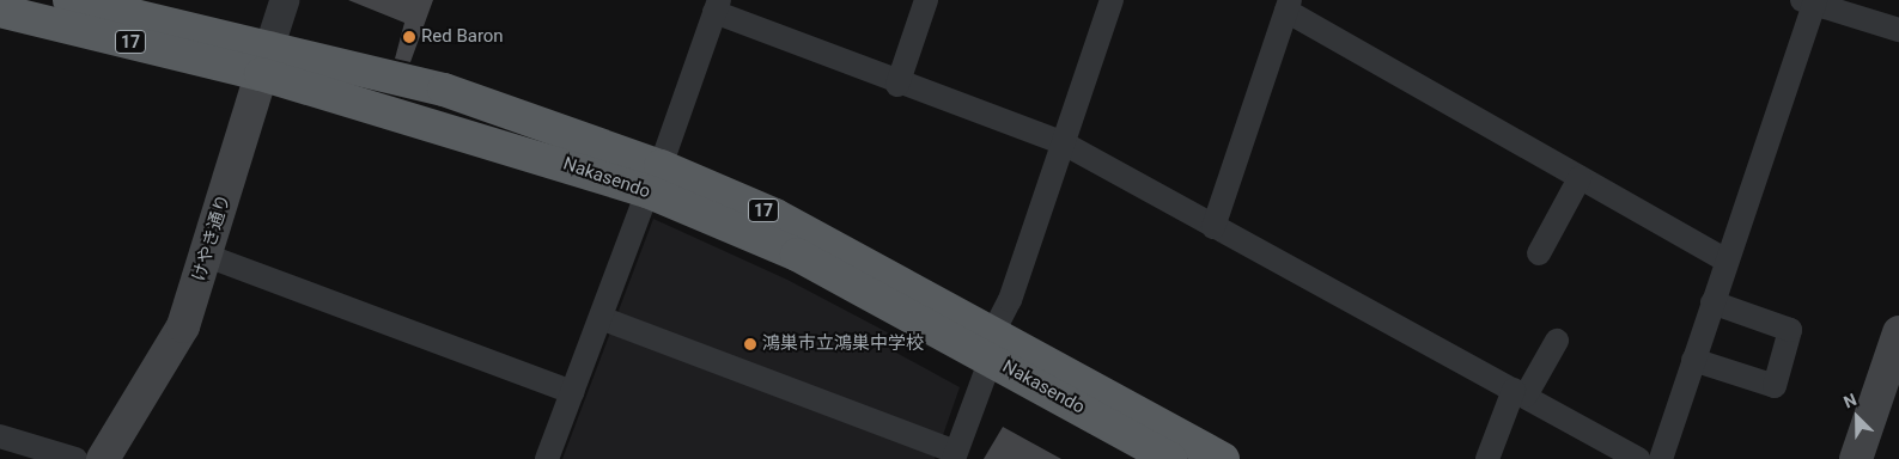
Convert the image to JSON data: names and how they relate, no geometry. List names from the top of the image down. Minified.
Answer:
{"streets":{"highway":["17","Nakasendo"],"main road":["けやき通り"]},"crossings":[["Nakasendo","けやき通り"]],"places":["Red Baron","鴻巣市立鴻巣中学校"],"north":"top left"}
